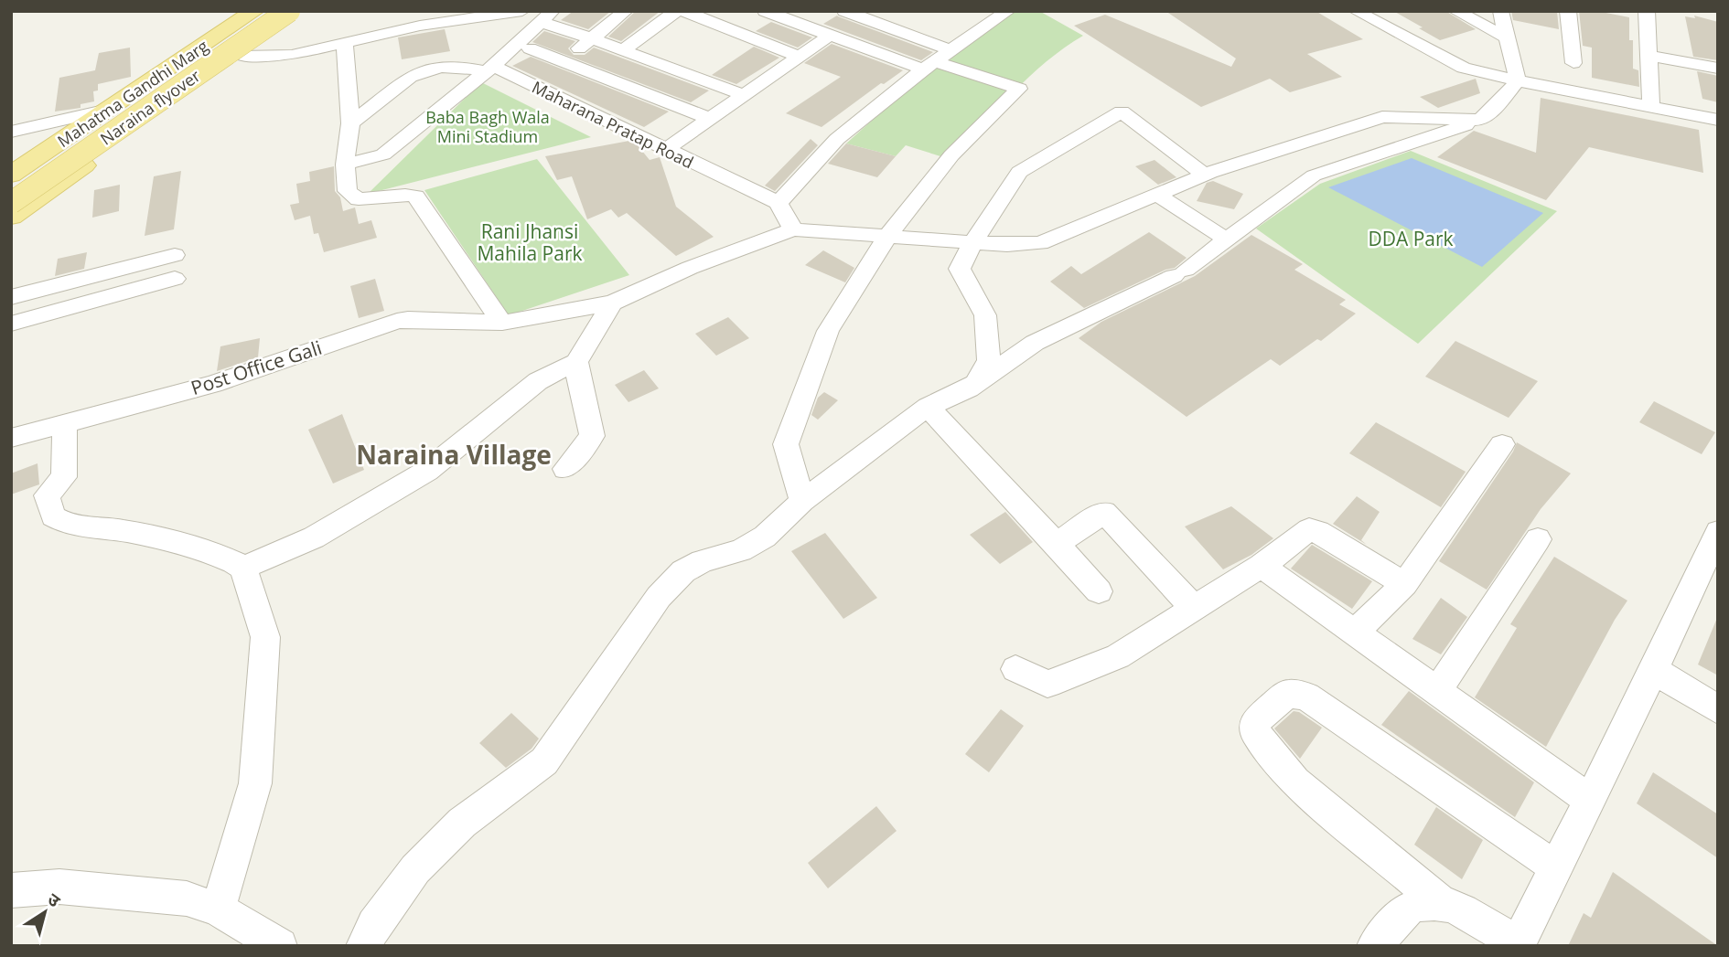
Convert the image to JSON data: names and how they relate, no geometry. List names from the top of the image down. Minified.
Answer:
{"streets":{"main road":["Mahatma Gandhi Marg","Naraina flyover"],"street":["Maharana Pratap Road","Post Office Gali"]},"districts":["Naraina Village"],"parks":["Baba Bagh Wala Mini Stadium","Rani Jhansi Mahila Park","DDA Park"],"north":"top right"}
